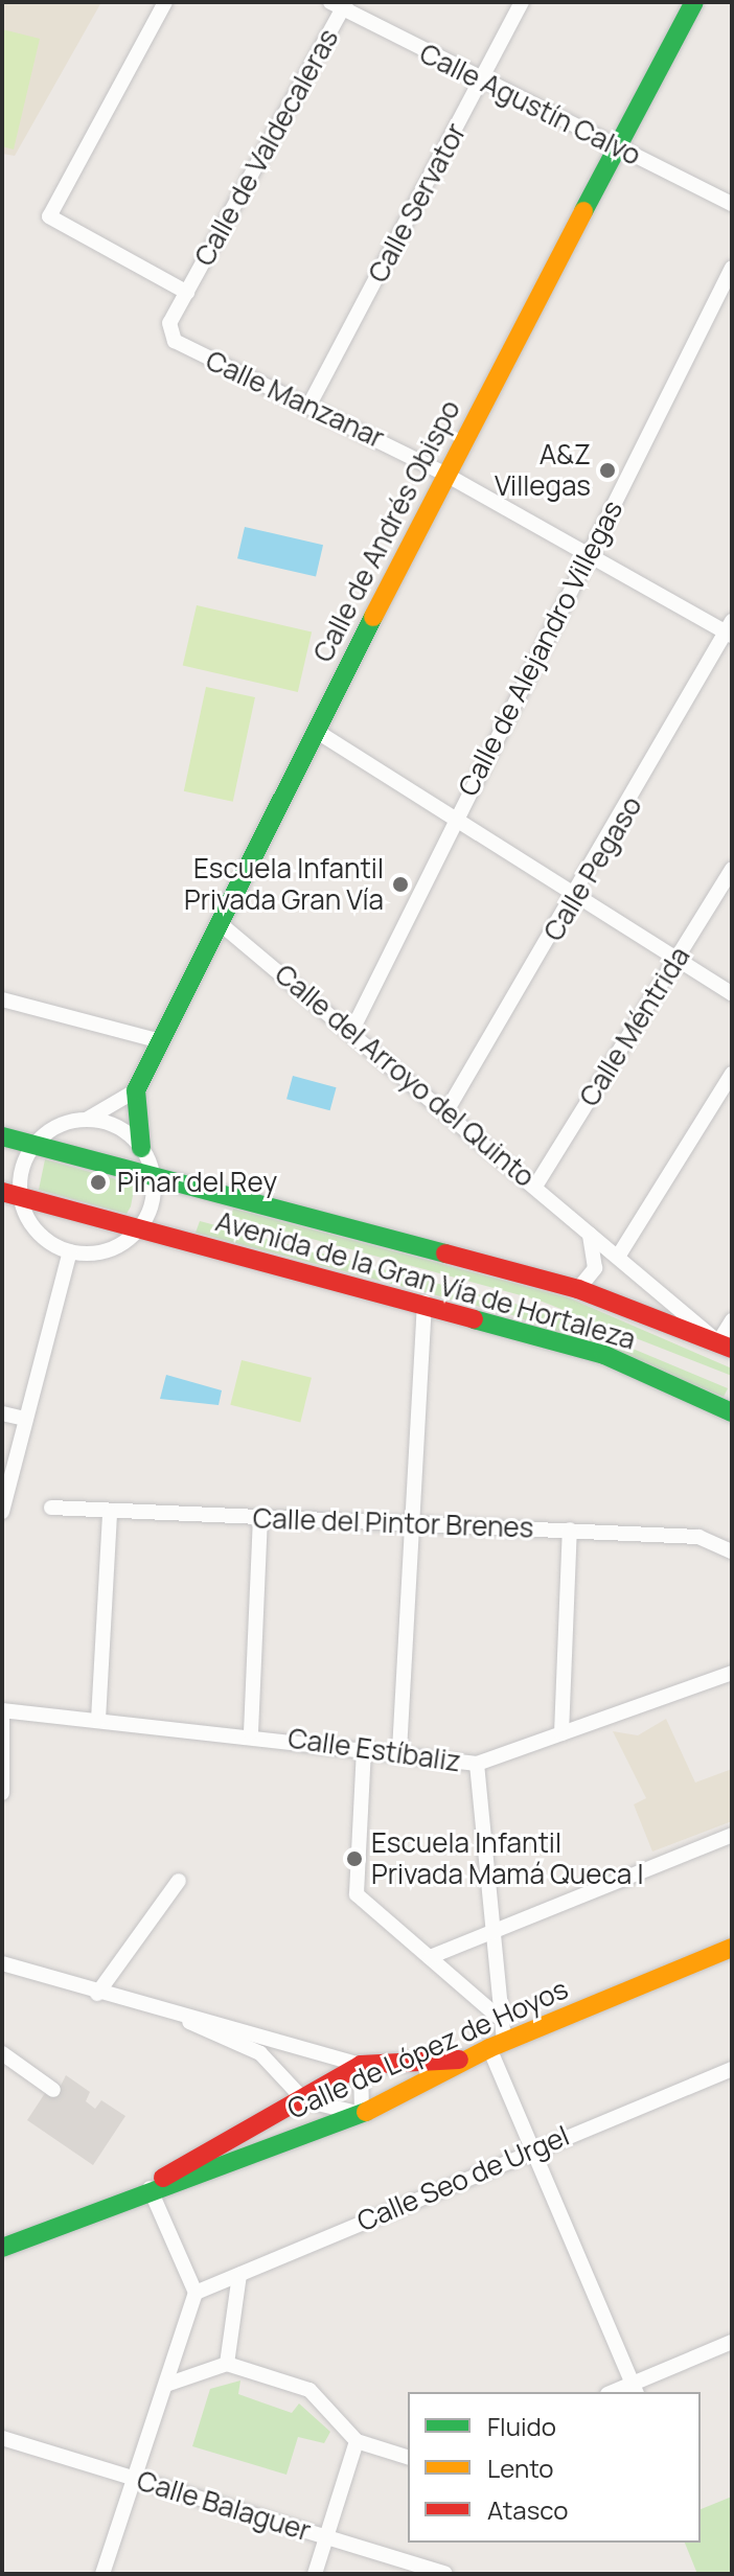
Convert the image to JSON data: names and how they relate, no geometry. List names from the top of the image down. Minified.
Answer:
{"streets":{"street":["Calle Agustín Calvo","Calle de Valdecaleras","Calle Servator","Calle Manzanar","Calle de Andrés Obispo","Calle de Alejandro Villegas","Calle Pegaso","Calle Méntrida","Calle del Arroyo del Quinto","Avenida de la Gran Vía de Hortaleza","Calle del Pintor Brenes","Calle Estíbaliz","Calle de López de Hoyos","Calle Seo de Urgel","Calle Balaguer"]},"crossings":[["Calle Agustín Calvo","Calle de Valdecaleras"],["Calle Agustín Calvo","Calle Servator"],["Calle Agustín Calvo","Calle de Andrés Obispo"],["Calle de Valdecaleras","Calle Manzanar"],["Calle Servator","Calle Manzanar"],["Calle Manzanar","Calle de Andrés Obispo"],["Calle Manzanar","Calle de Alejandro Villegas"],["Calle Manzanar","Calle Pegaso"],["Calle de Andrés Obispo","Calle del Arroyo del Quinto"],["Calle de Alejandro Villegas","Calle del Arroyo del Quinto"],["Calle Pegaso","Calle del Arroyo del Quinto"],["Calle Méntrida","Calle del Arroyo del Quinto"],["Calle del Arroyo del Quinto","Avenida de la Gran Vía de Hortaleza"]],"places":["A&Z Villegas","Escuela Infantil Privada Gran Vía","Pinar del Rey","Escuela Infantil Privada Mamá Queca I"],"legend":["Fluido","Lento","Atasco"]}
